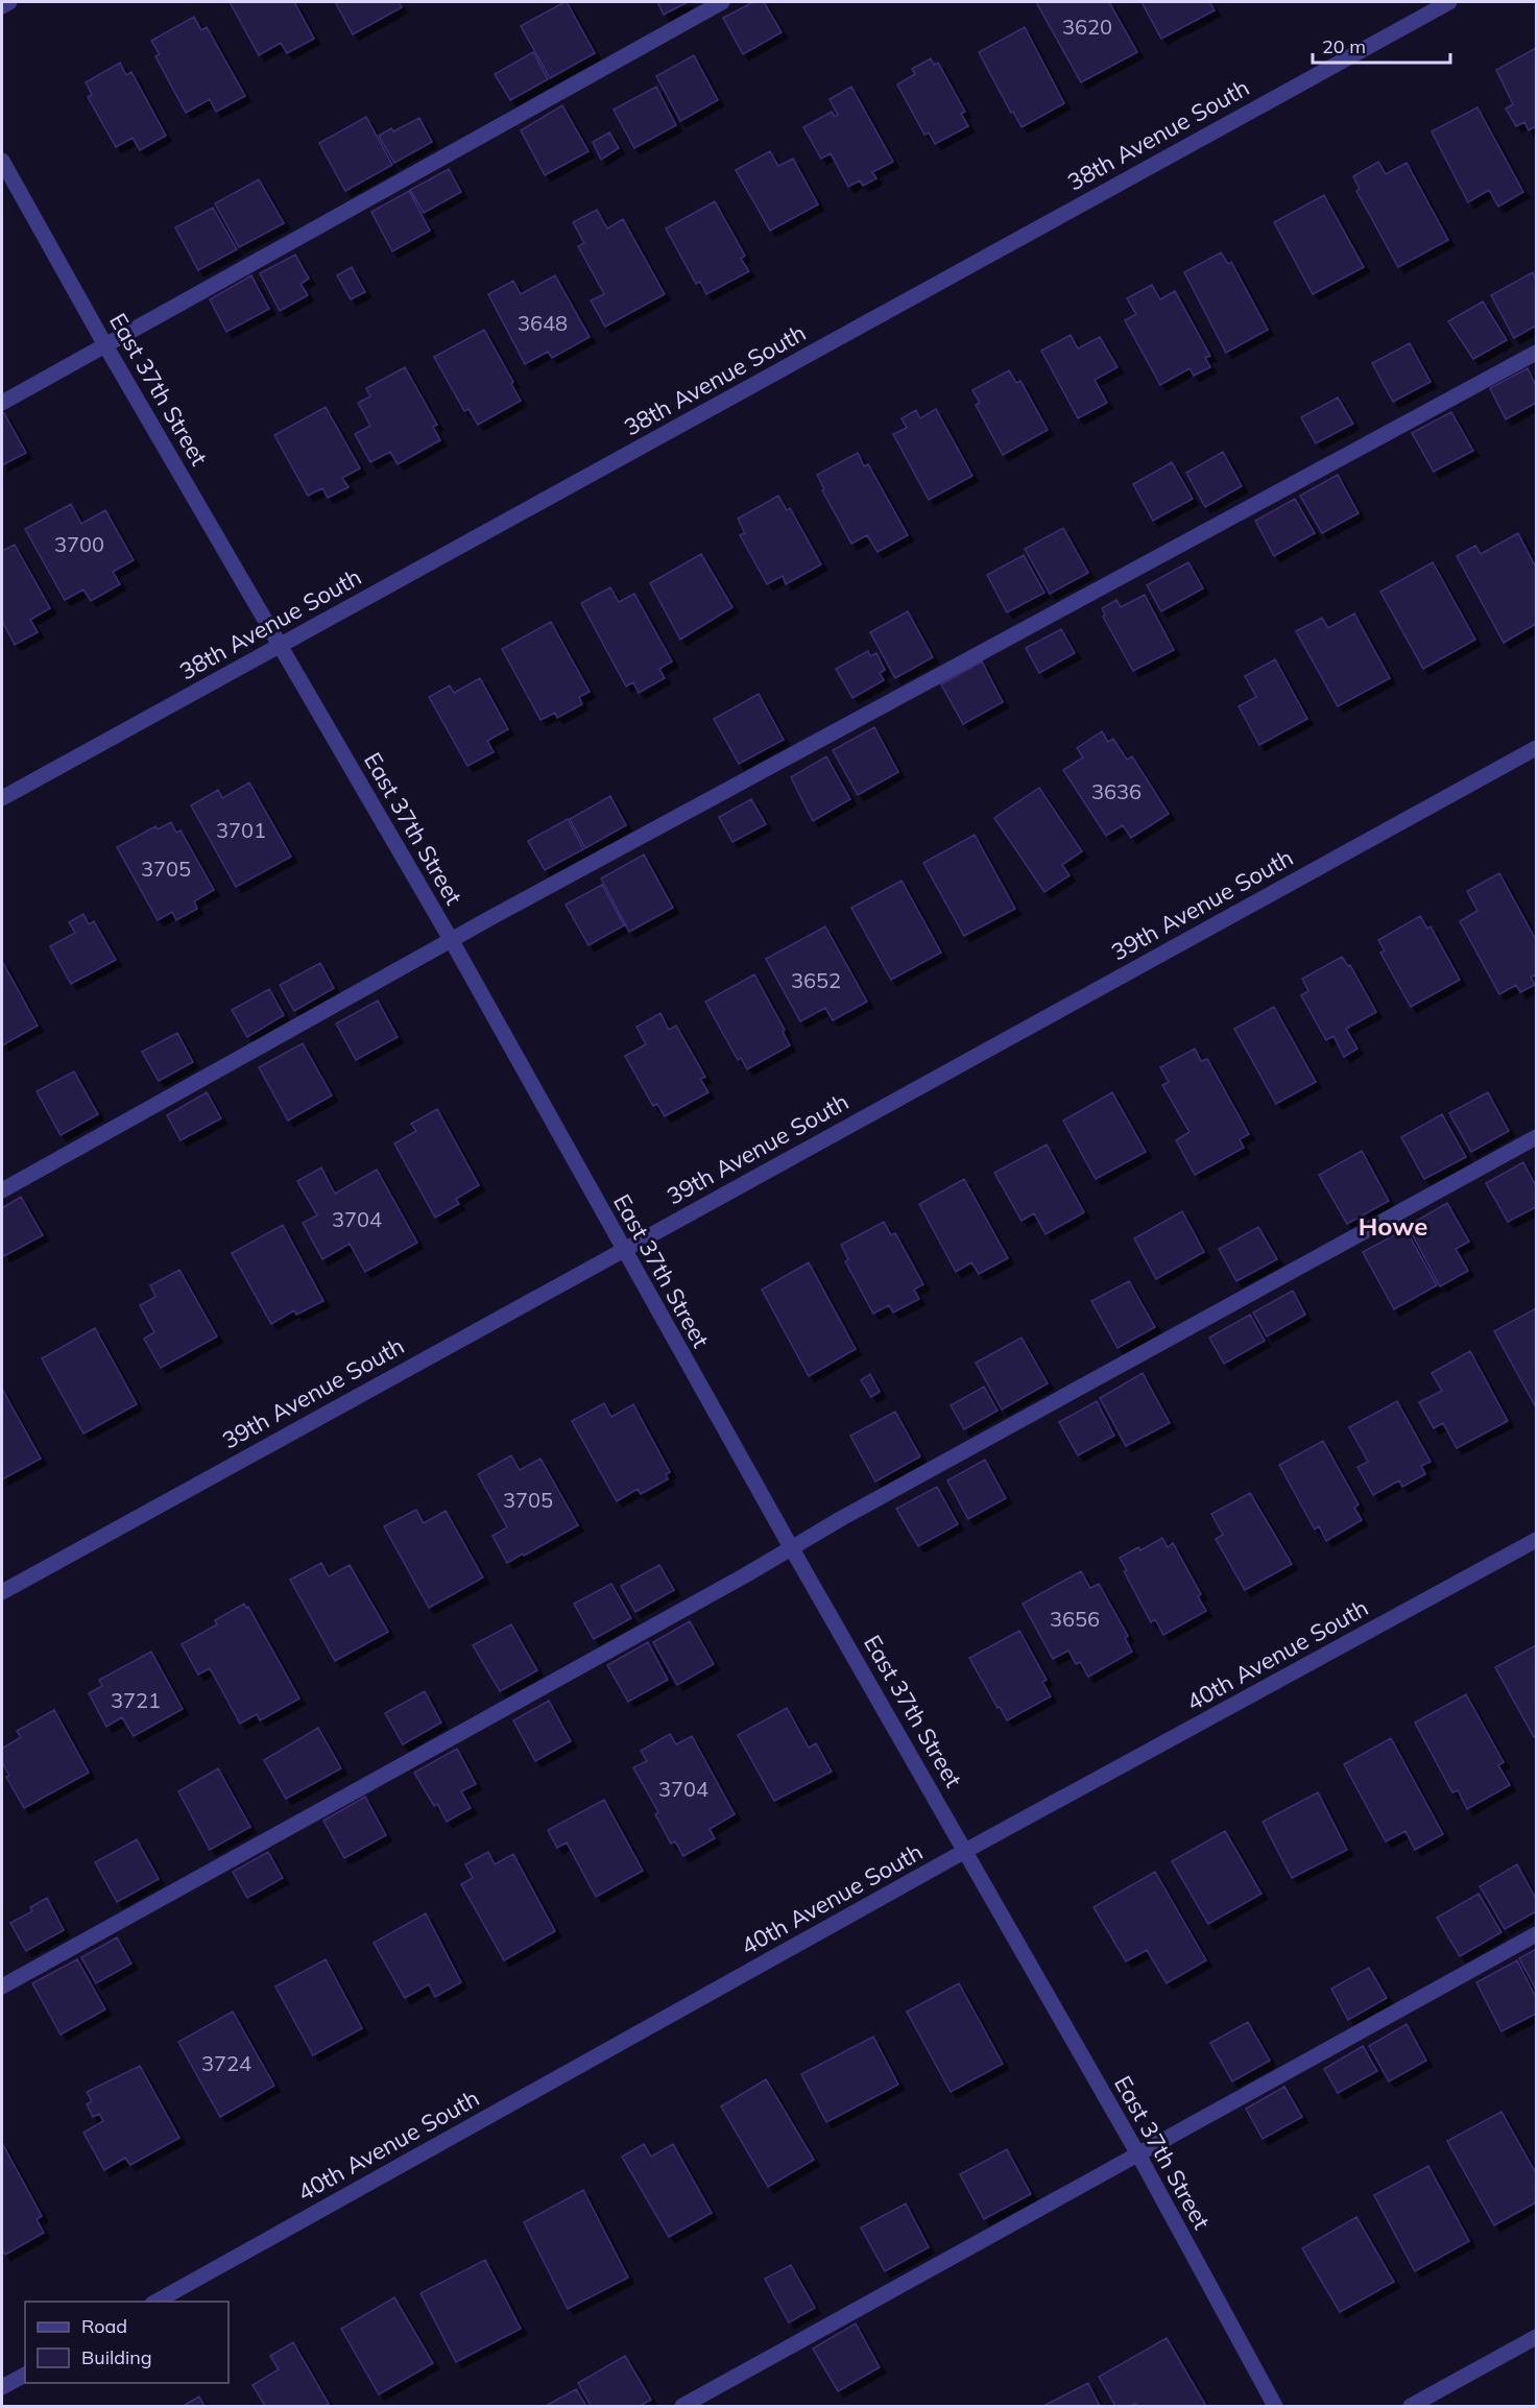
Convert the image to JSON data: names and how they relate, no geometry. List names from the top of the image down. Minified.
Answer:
{"streets":{"street":["38th Avenue South","East 37th Street","39th Avenue South","40th Avenue South"]},"crossings":[["38th Avenue South","East 37th Street"],["East 37th Street","39th Avenue South"],["East 37th Street","40th Avenue South"]],"districts":["Howe"],"house_numbers":["3620","3648","3700","3636","3701","3705","3652","3704","3705","3656","3721","3704","3724"],"legend":["Road","Building"],"scale_bar":"20 m"}
